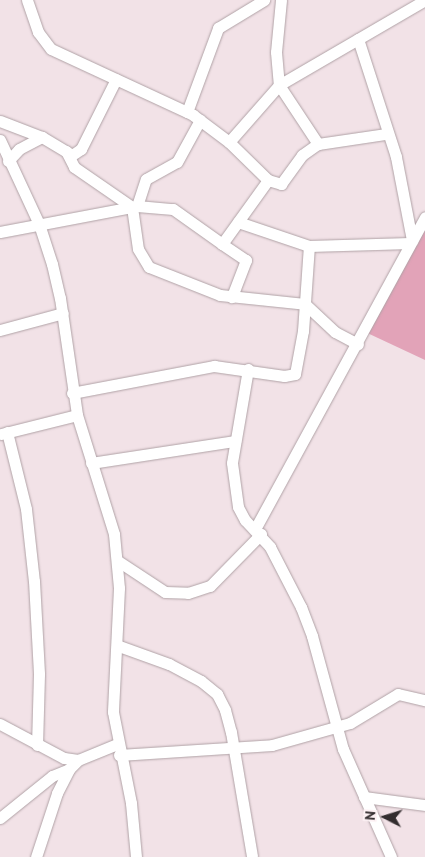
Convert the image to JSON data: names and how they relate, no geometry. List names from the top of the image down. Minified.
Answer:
{"north":"left"}
